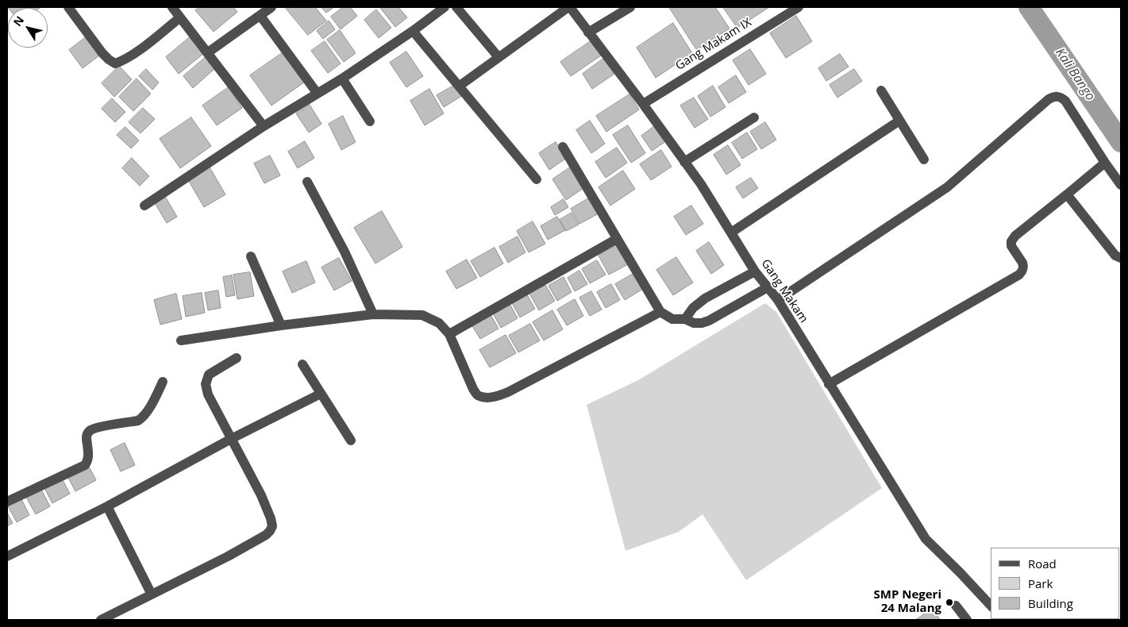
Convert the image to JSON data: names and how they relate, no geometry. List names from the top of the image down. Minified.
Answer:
{"streets":{"street":["Gang Makam IX","Gang Makam"]},"crossings":[["Gang Makam IX","Gang Makam"]],"water":["Kali Bango"],"places":["SMP Negeri 24 Malang"],"legend":["Road","Park","Building"],"north":"top left"}
